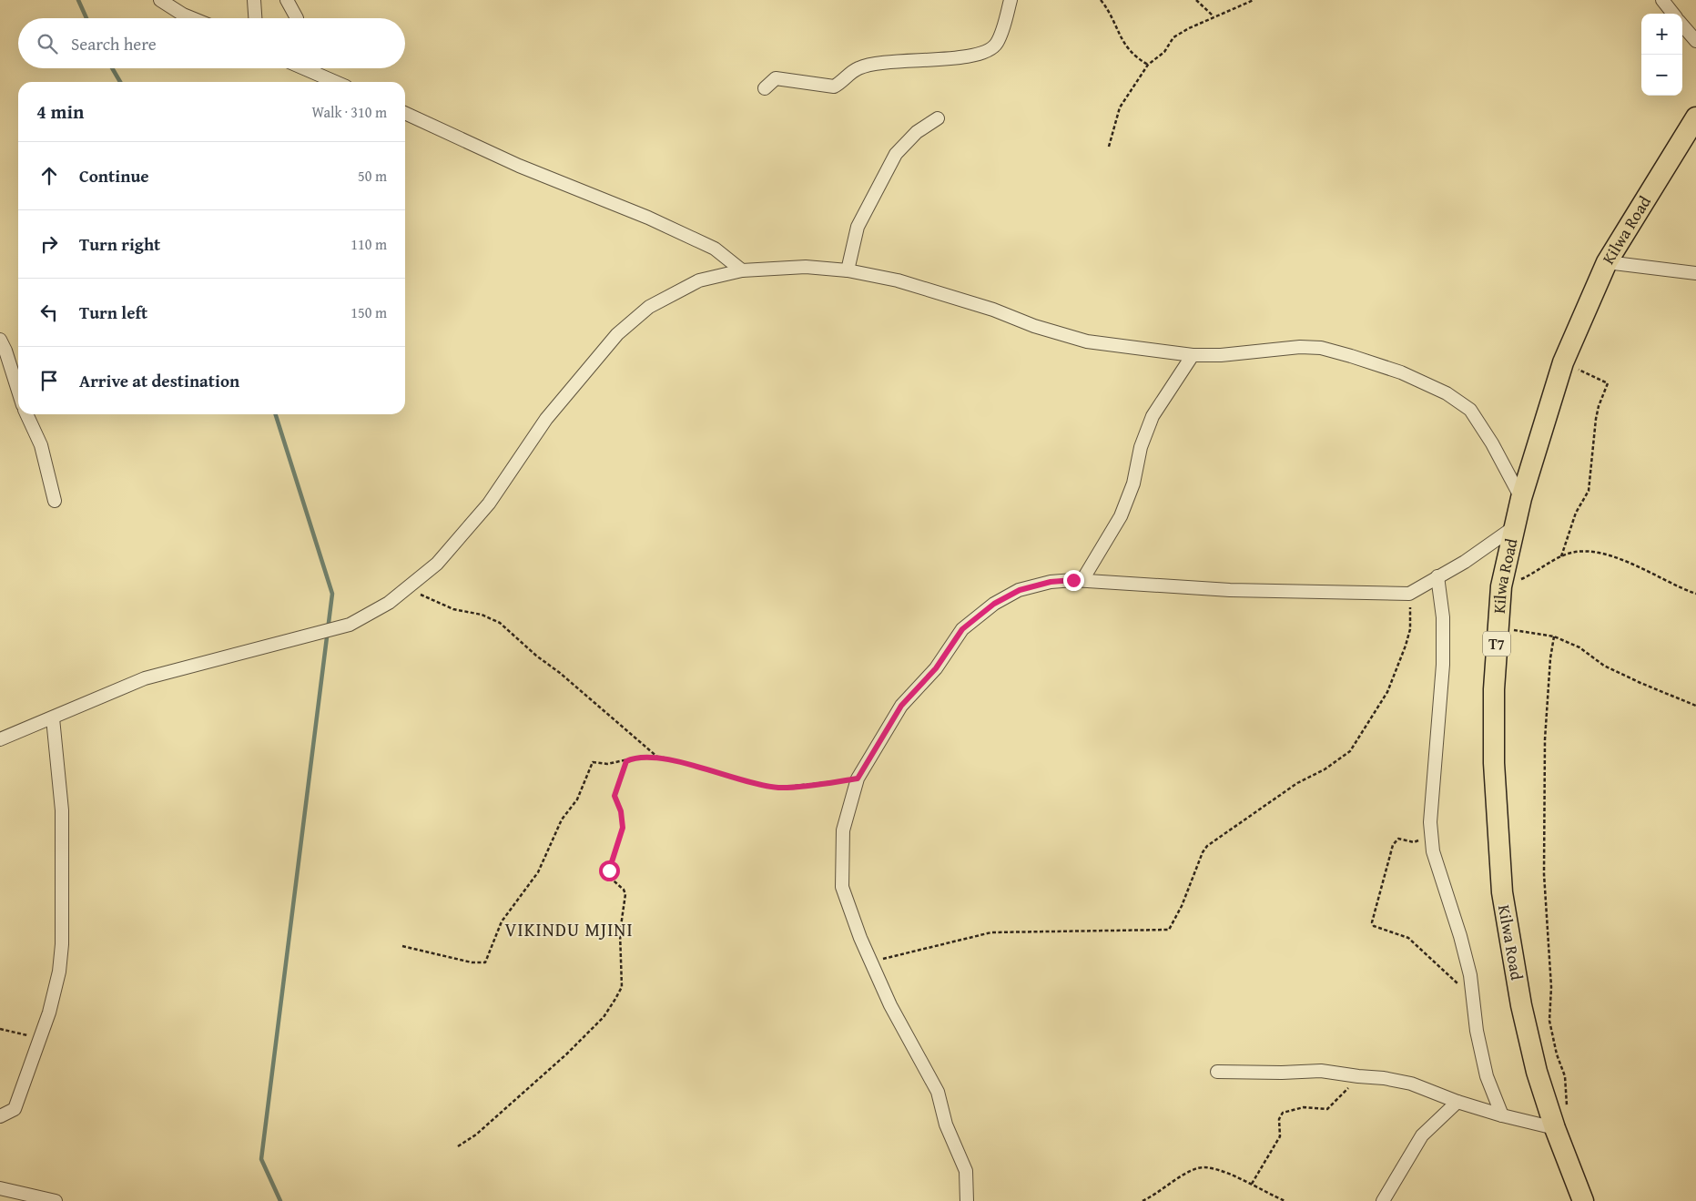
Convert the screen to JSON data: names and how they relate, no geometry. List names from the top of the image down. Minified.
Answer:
{"streets":{"highway":["Kilwa Road","T7"]},"districts":["VIKINDU MJINI"],"page":{"map_buttons":["+","−"],"search":"Search here","heading":["4 min","Walk · 310 m"],"list":[["Continue","50 m"],["Turn right","110 m"],["Turn left","150 m"],"Arrive at destination"]}}
